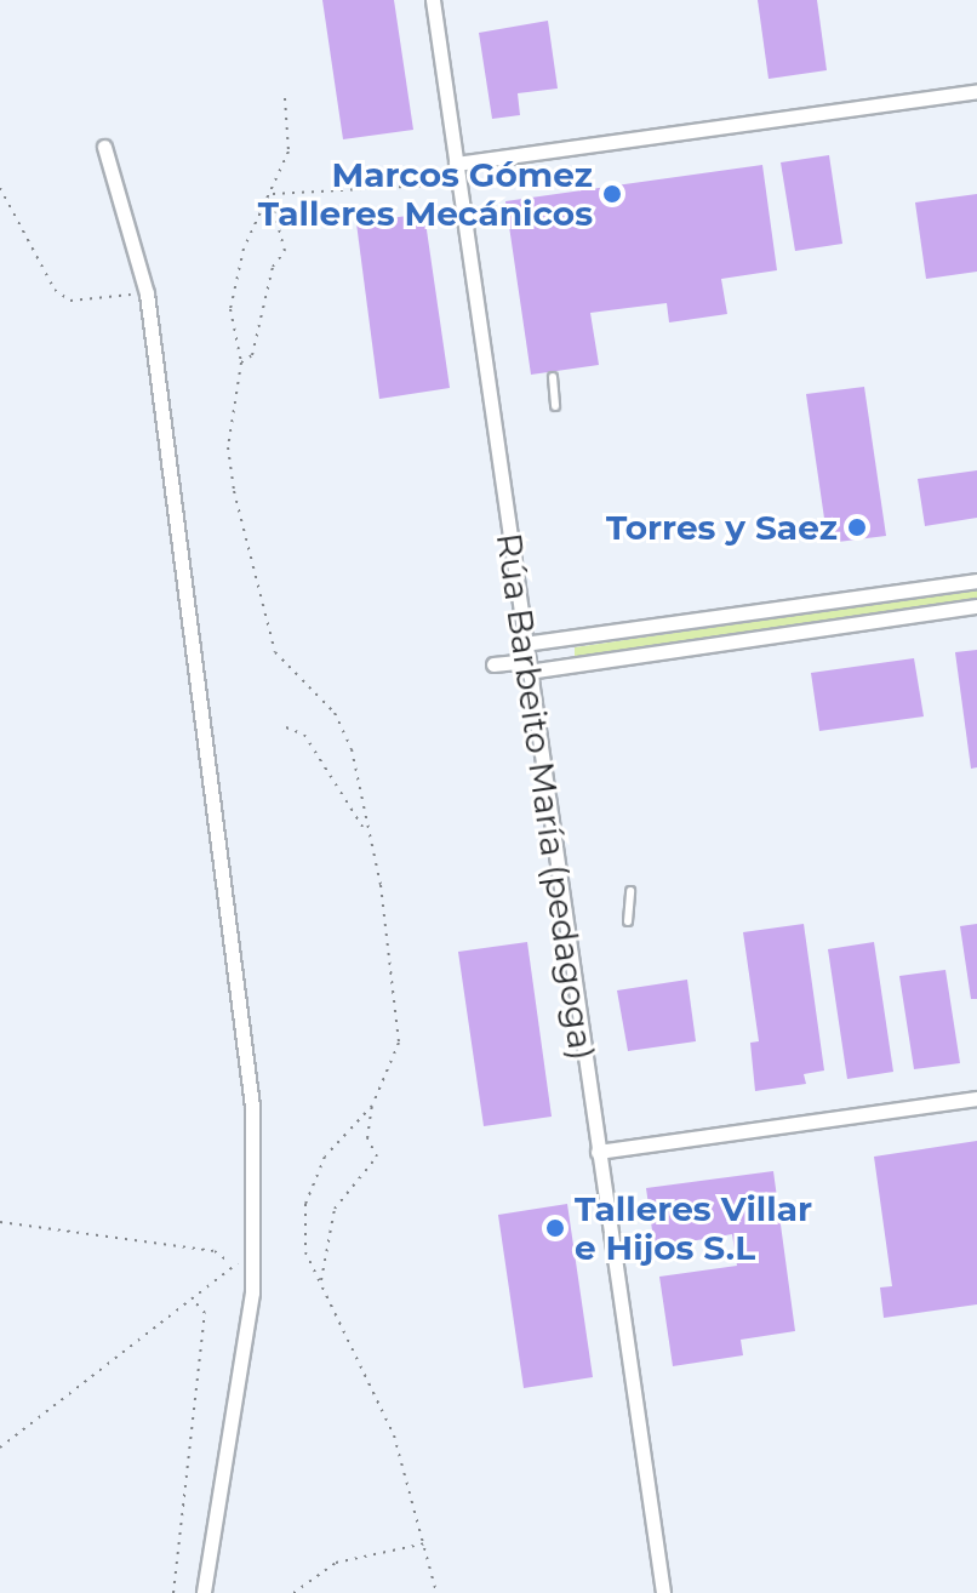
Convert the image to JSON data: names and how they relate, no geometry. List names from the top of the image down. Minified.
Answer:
{"streets":{"street":["Rúa Barbeito María (pedagoga)"]},"places":["Marcos Gómez Talleres Mecánicos","Torres y Saez","Talleres Villar e Hijos S.L"]}
